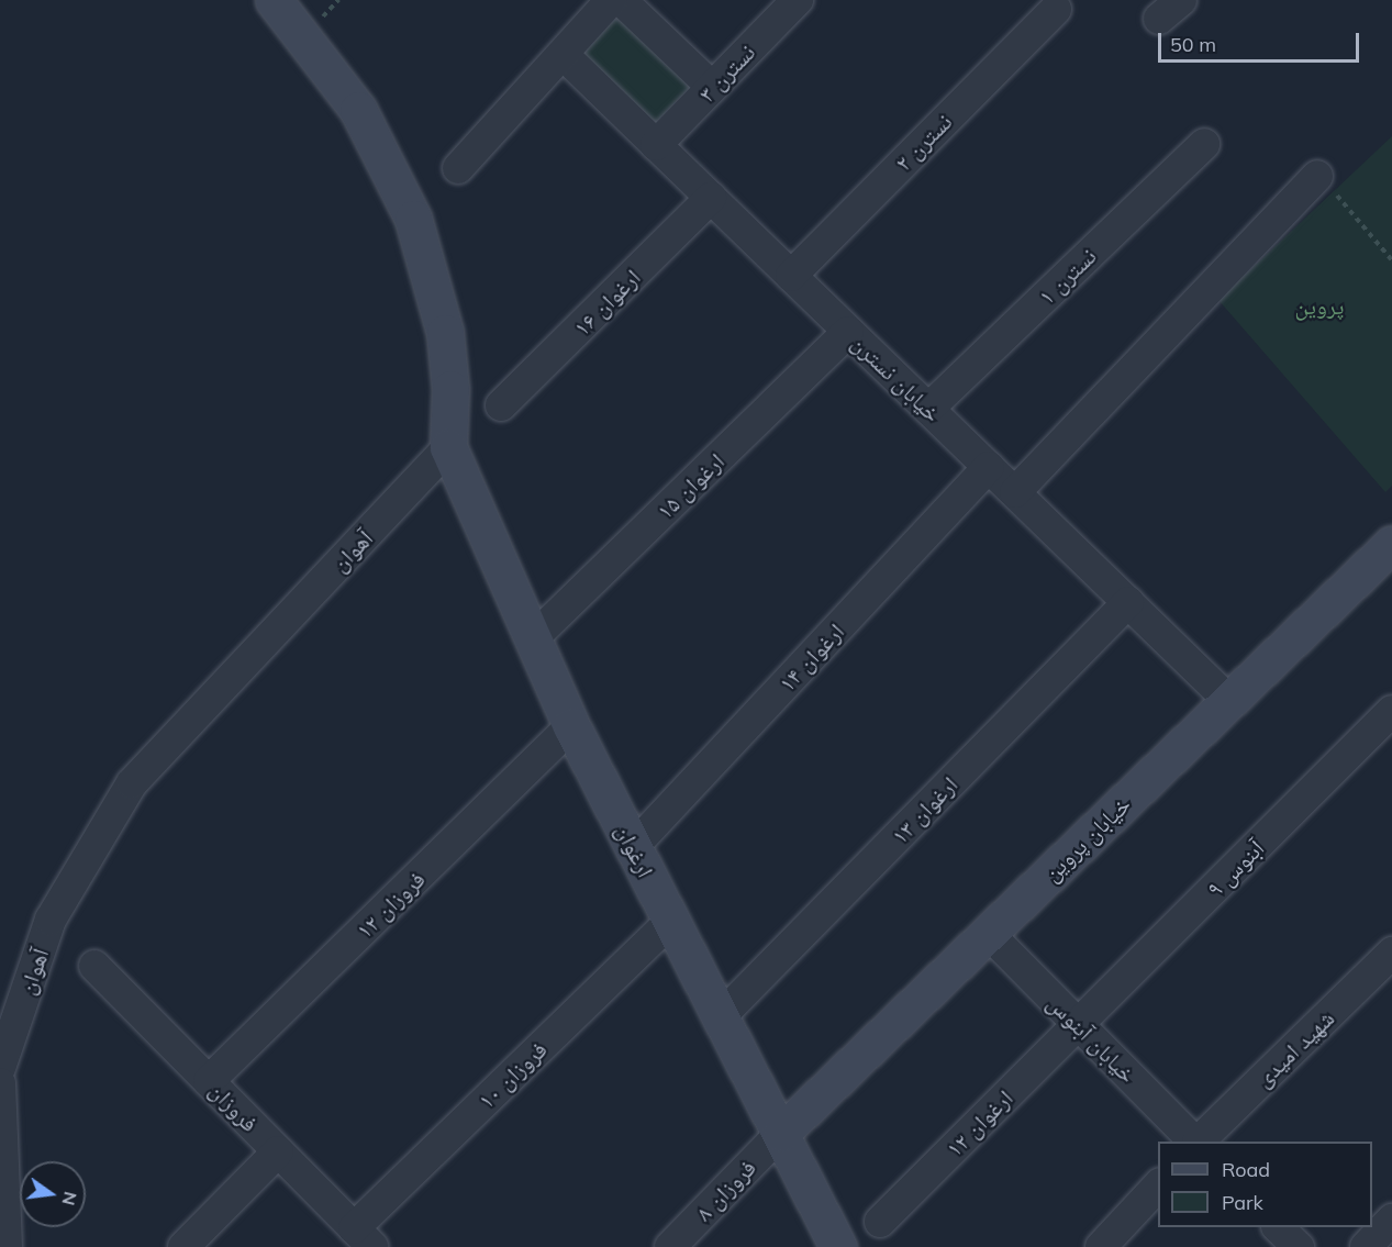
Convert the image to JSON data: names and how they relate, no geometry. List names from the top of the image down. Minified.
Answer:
{"streets":{"street":["نسترن ۳","نسترن ۲","نسترن ۱","ارغوان ۱۶","خیابان نسترن","ارغوان ۱۵","آهوان","ارغوان ۱۴","ارغوان ۱۳","خیابان پروین","ارغوان","آبنوس ۹","فروزان ۱۲","خیابان آبنوس","شهید امیدی","فروزان ۱۰","فروزان","ارغوان ۱۲","فروزان ۸"]},"crossings":[["نسترن ۳","خیابان نسترن"],["نسترن ۲","خیابان نسترن"],["نسترن ۱","خیابان نسترن"],["ارغوان ۱۶","خیابان نسترن"],["خیابان نسترن","ارغوان ۱۵"],["خیابان نسترن","ارغوان ۱۴"],["خیابان نسترن","ارغوان ۱۳"],["خیابان نسترن","خیابان پروین"],["ارغوان ۱۵","ارغوان"],["آهوان","ارغوان"],["ارغوان ۱۴","ارغوان"],["ارغوان ۱۳","ارغوان"],["خیابان پروین","ارغوان"],["خیابان پروین","خیابان آبنوس"],["خیابان پروین","فروزان ۸"],["ارغوان","فروزان ۱۲"],["ارغوان","فروزان ۱۰"],["ارغوان","فروزان ۸"],["آبنوس ۹","خیابان آبنوس"],["آبنوس ۹","ارغوان ۱۲"],["فروزان ۱۲","فروزان"],["خیابان آبنوس","ارغوان ۱۲"],["فروزان ۱۰","فروزان"]],"parks":["پروین"],"legend":["Road","Park"],"scale_bar":"50 m","north":"right"}
